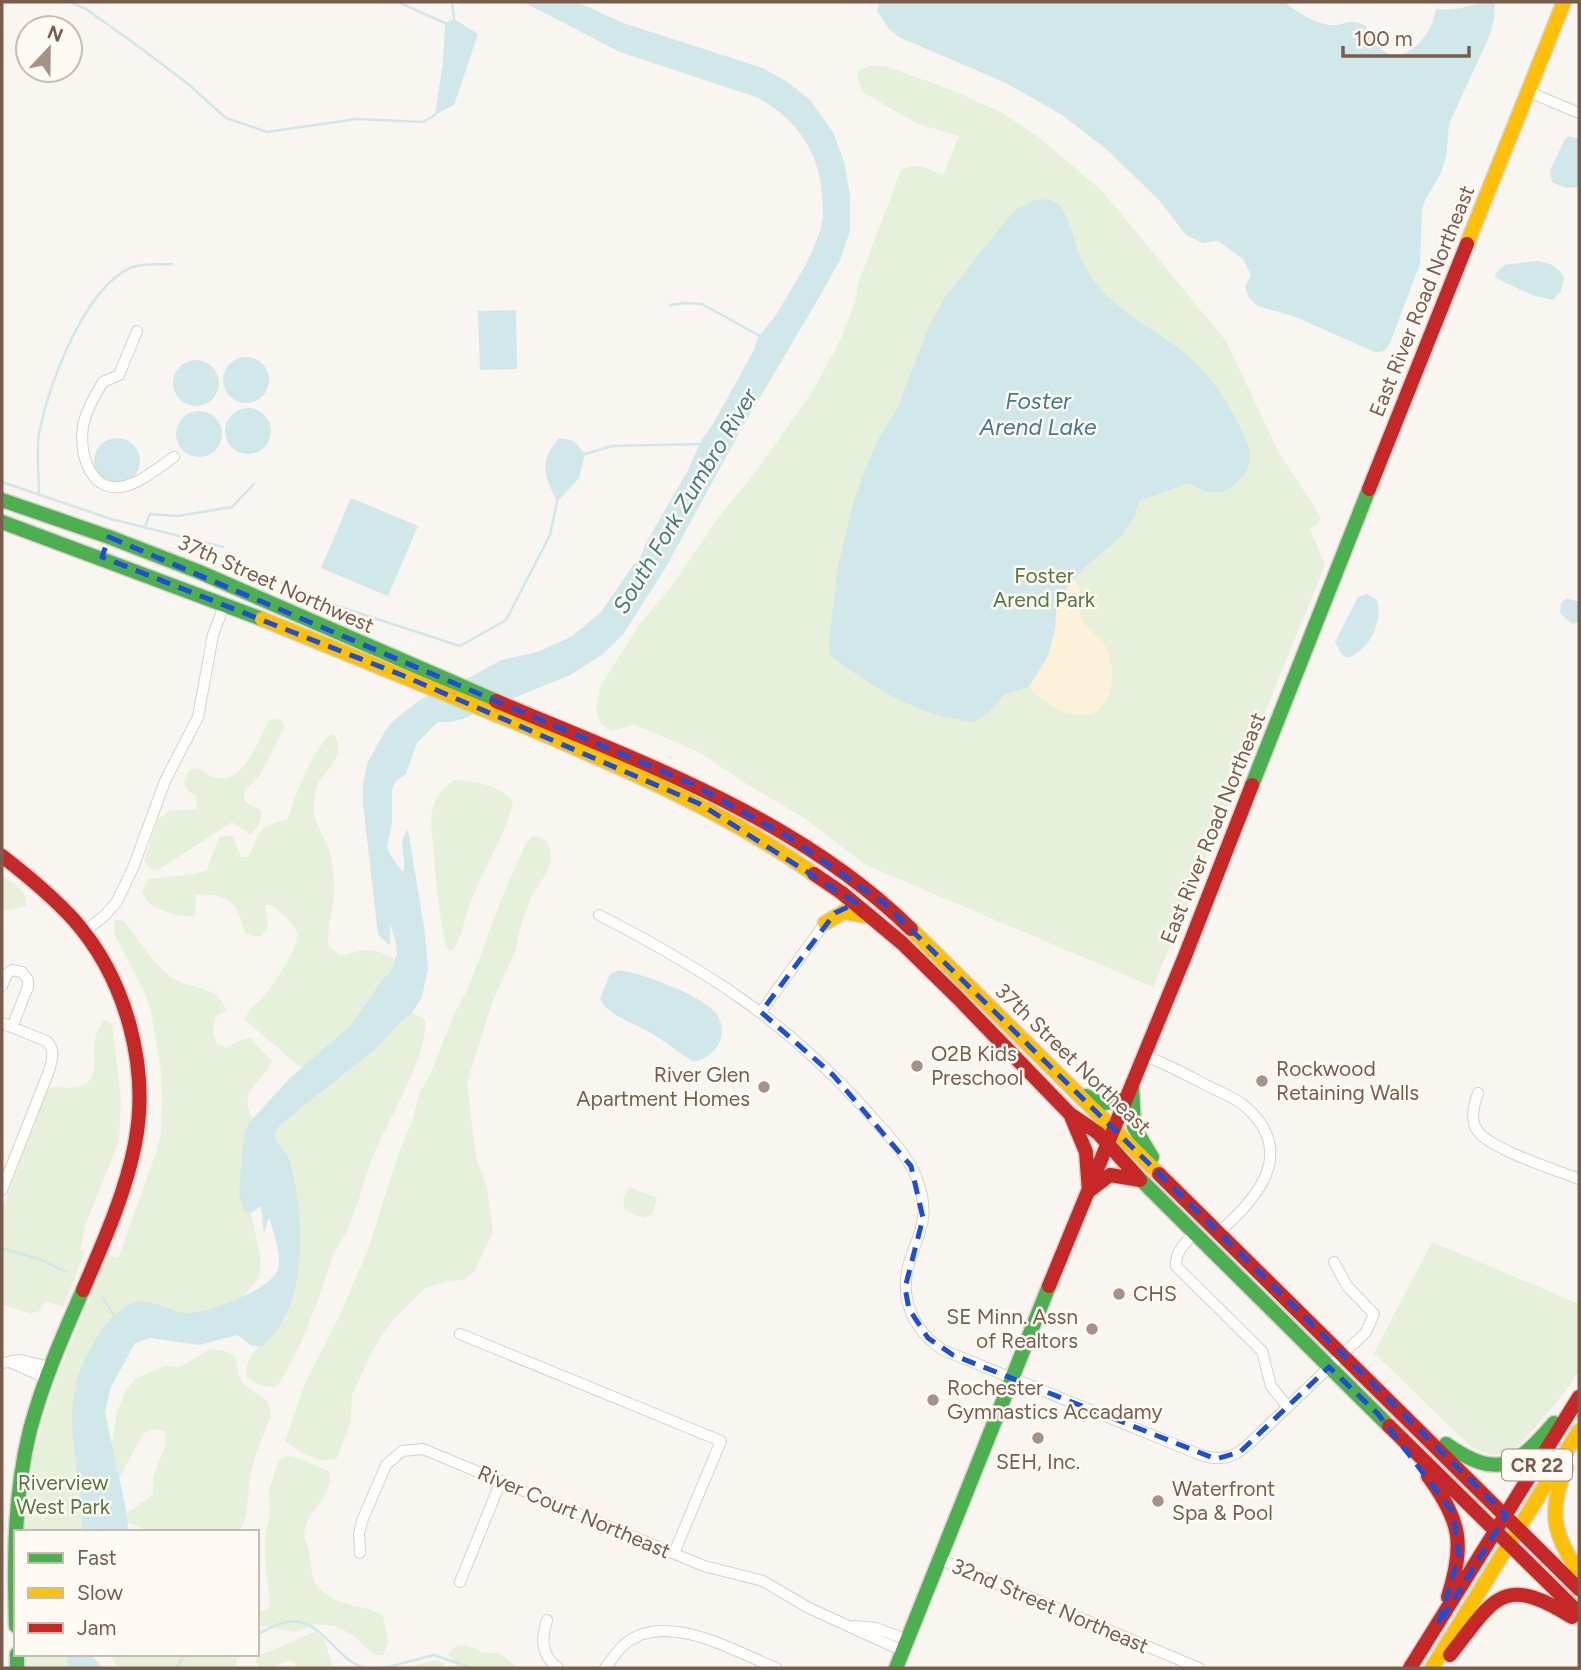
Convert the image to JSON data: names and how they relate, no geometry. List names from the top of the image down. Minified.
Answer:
{"streets":{"main road":["East River Road Northeast","37th Street Northwest","37th Street Northeast","CR 22"],"street":["River Court Northeast","32nd Street Northeast"]},"crossings":[["East River Road Northeast","37th Street Northeast"],["East River Road Northeast","River Court Northeast"],["East River Road Northeast","32nd Street Northeast"],["37th Street Northwest","37th Street Northeast"],["37th Street Northeast","CR 22"]],"water":["Foster Arend Lake","South Fork Zumbro River"],"parks":["Foster Arend Park","Riverview West Park"],"places":["O2B Kids Preschool","Rockwood Retaining Walls","River Glen Apartment Homes","CHS","SE Minn. Assn of Realtors","Rochester Gymnastics Accadamy","SEH, Inc.","Waterfront Spa & Pool"],"legend":["Fast","Slow","Jam"],"scale_bar":"100 m","north":"top"}
